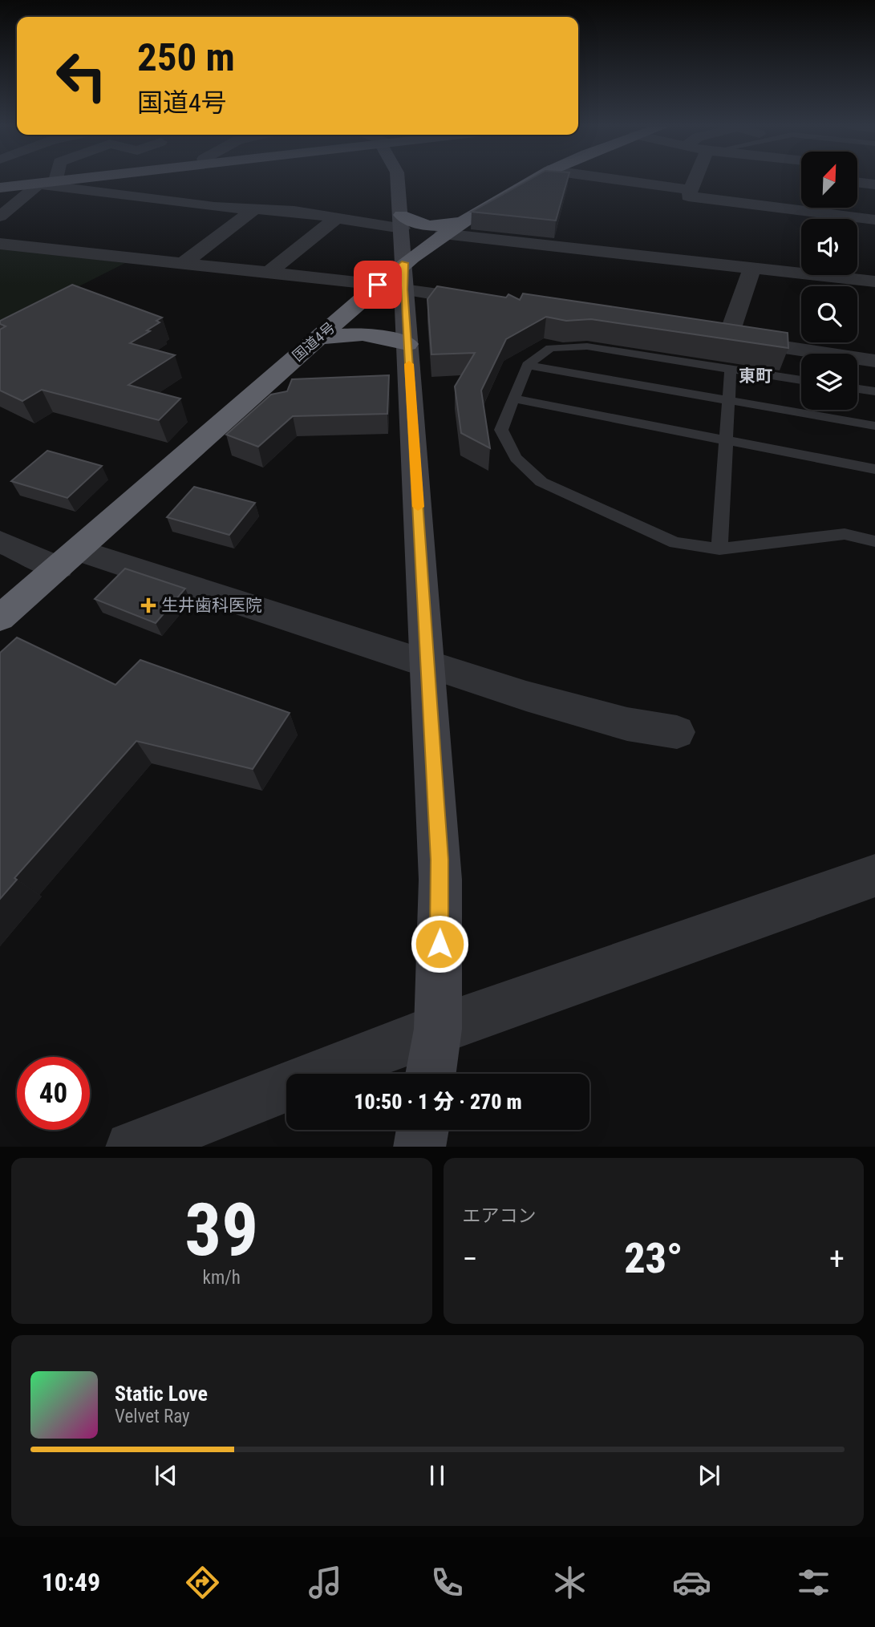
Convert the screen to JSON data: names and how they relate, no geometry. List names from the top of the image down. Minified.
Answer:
{"streets":{"highway":["国道4号"]},"districts":["東町"],"places":{"health":["生井歯科医院"]},"north":"top right","page":{"turn":["250 m","国道4号"],"limit":"40","trip":"10:50 · 1 分 · 270 m","tile":[["39","km/h"],"エアコン"],"heat":["−","23°","+"],"song":["Static Love","Velvet Ray"],"tabs":"10:49"}}
